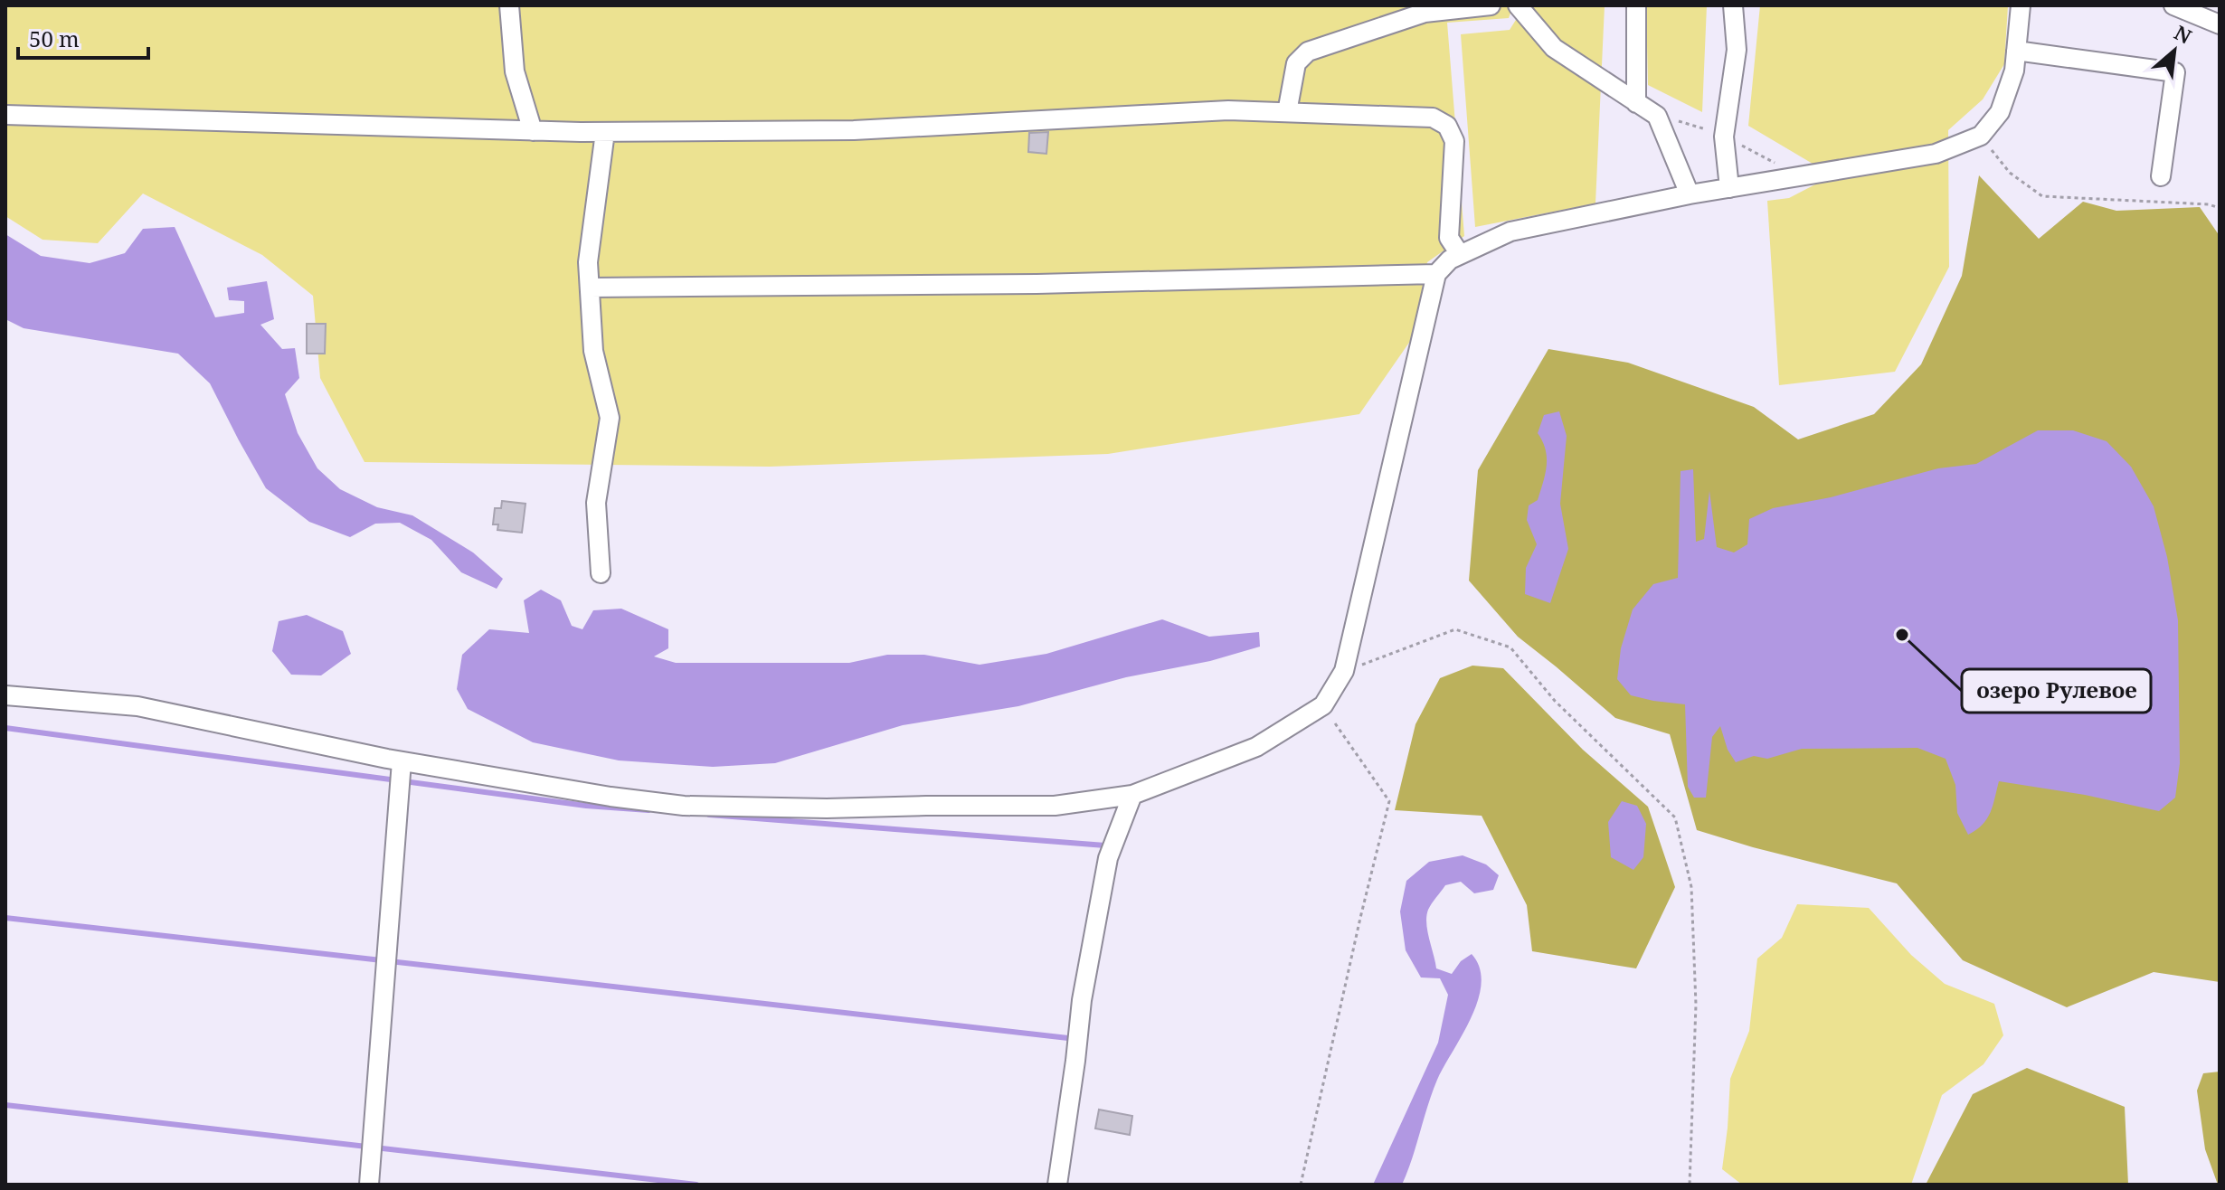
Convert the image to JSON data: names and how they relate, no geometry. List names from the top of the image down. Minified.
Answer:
{"places":["озеро Рулевое"],"scale_bar":"50 m","north":"top right"}
